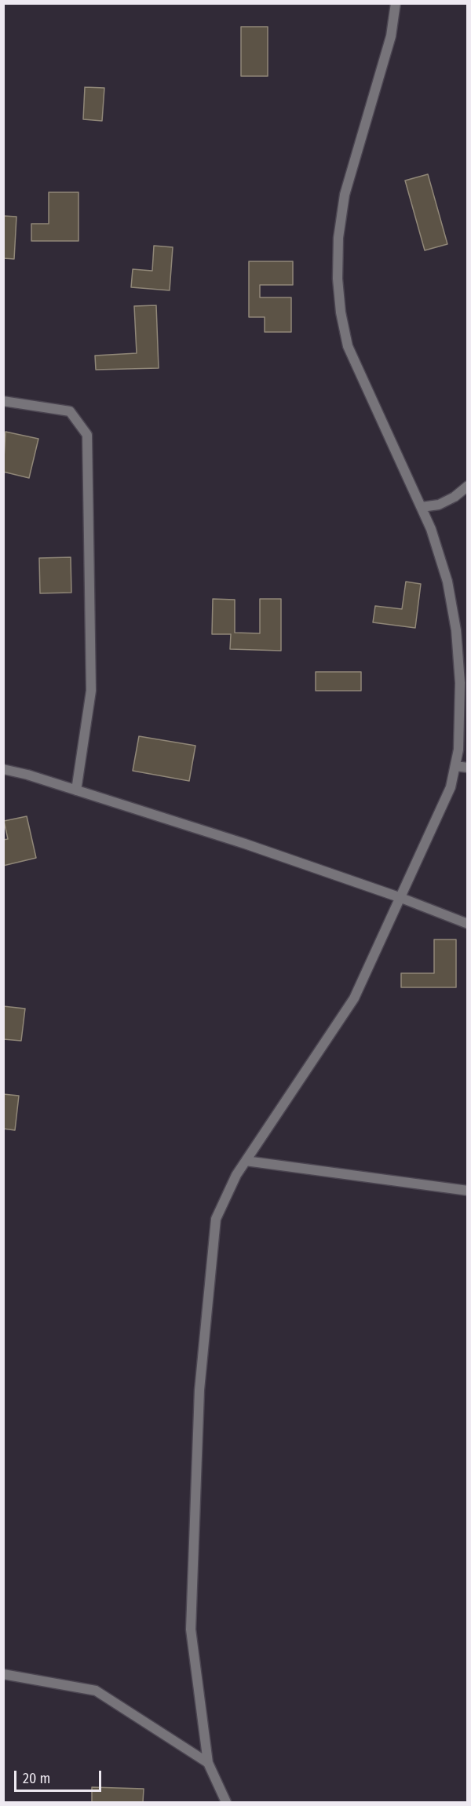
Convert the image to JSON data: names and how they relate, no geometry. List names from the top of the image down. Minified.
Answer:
{"scale_bar":"20 m"}
